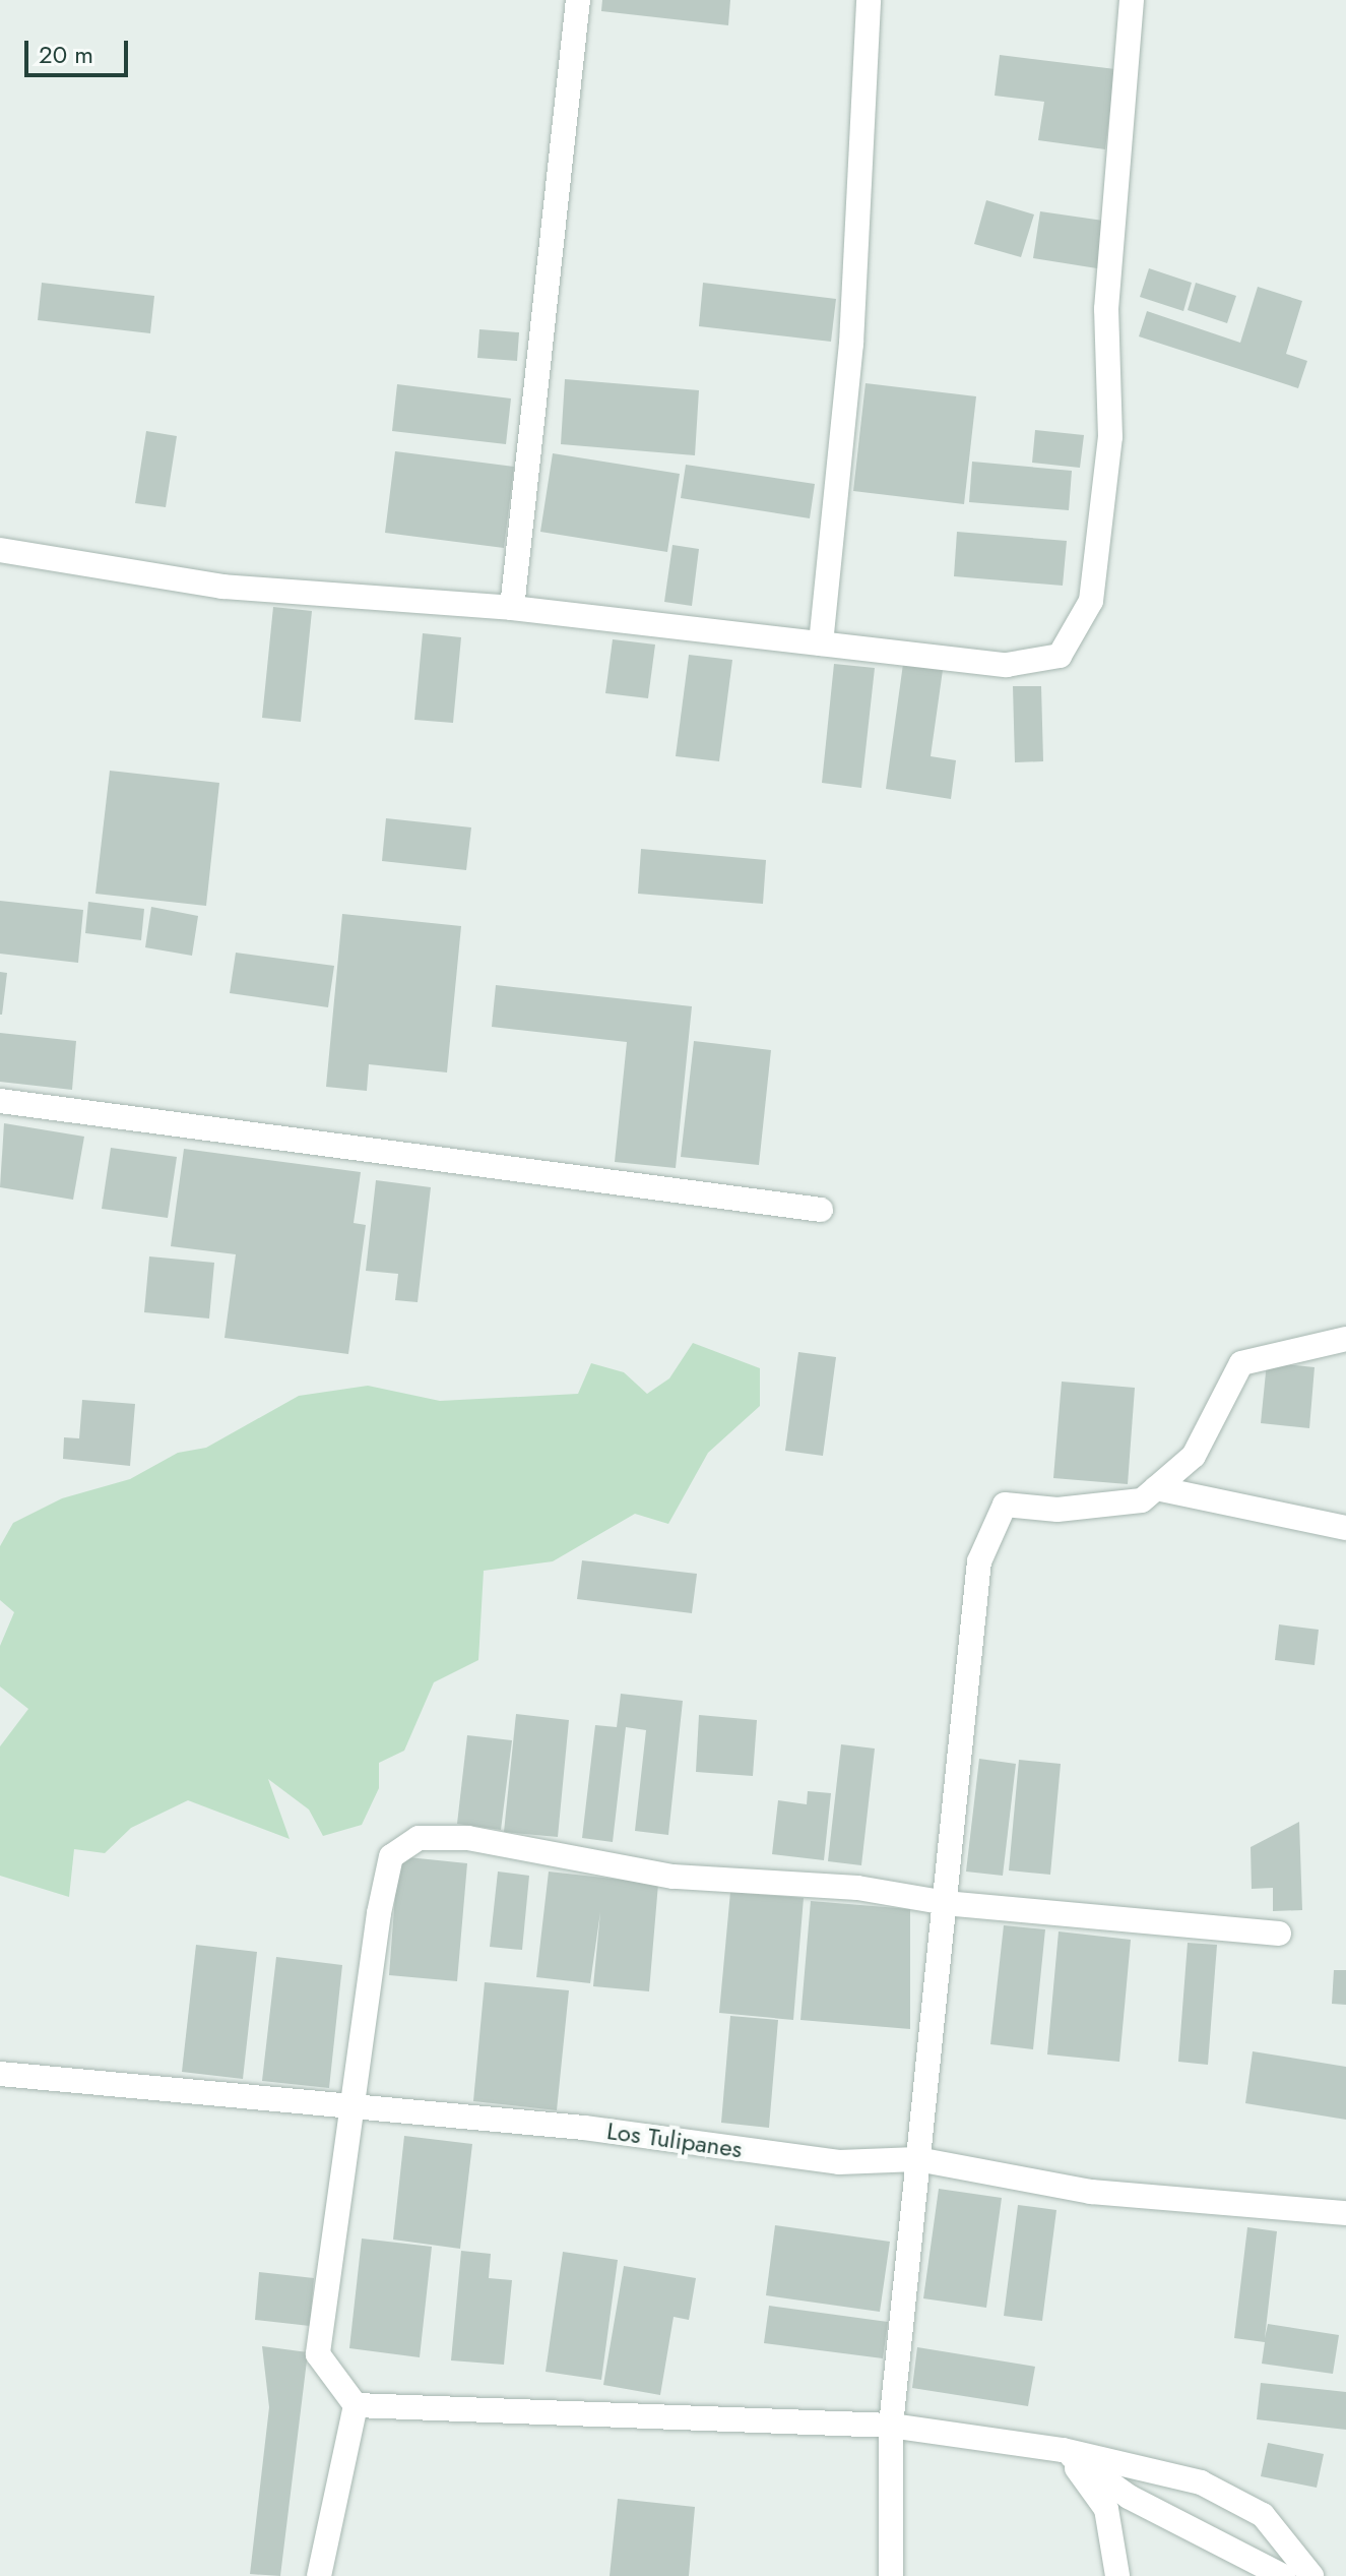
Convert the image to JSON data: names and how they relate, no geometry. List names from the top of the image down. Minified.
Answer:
{"streets":{"street":["Los Tulipanes"]},"scale_bar":"20 m"}
